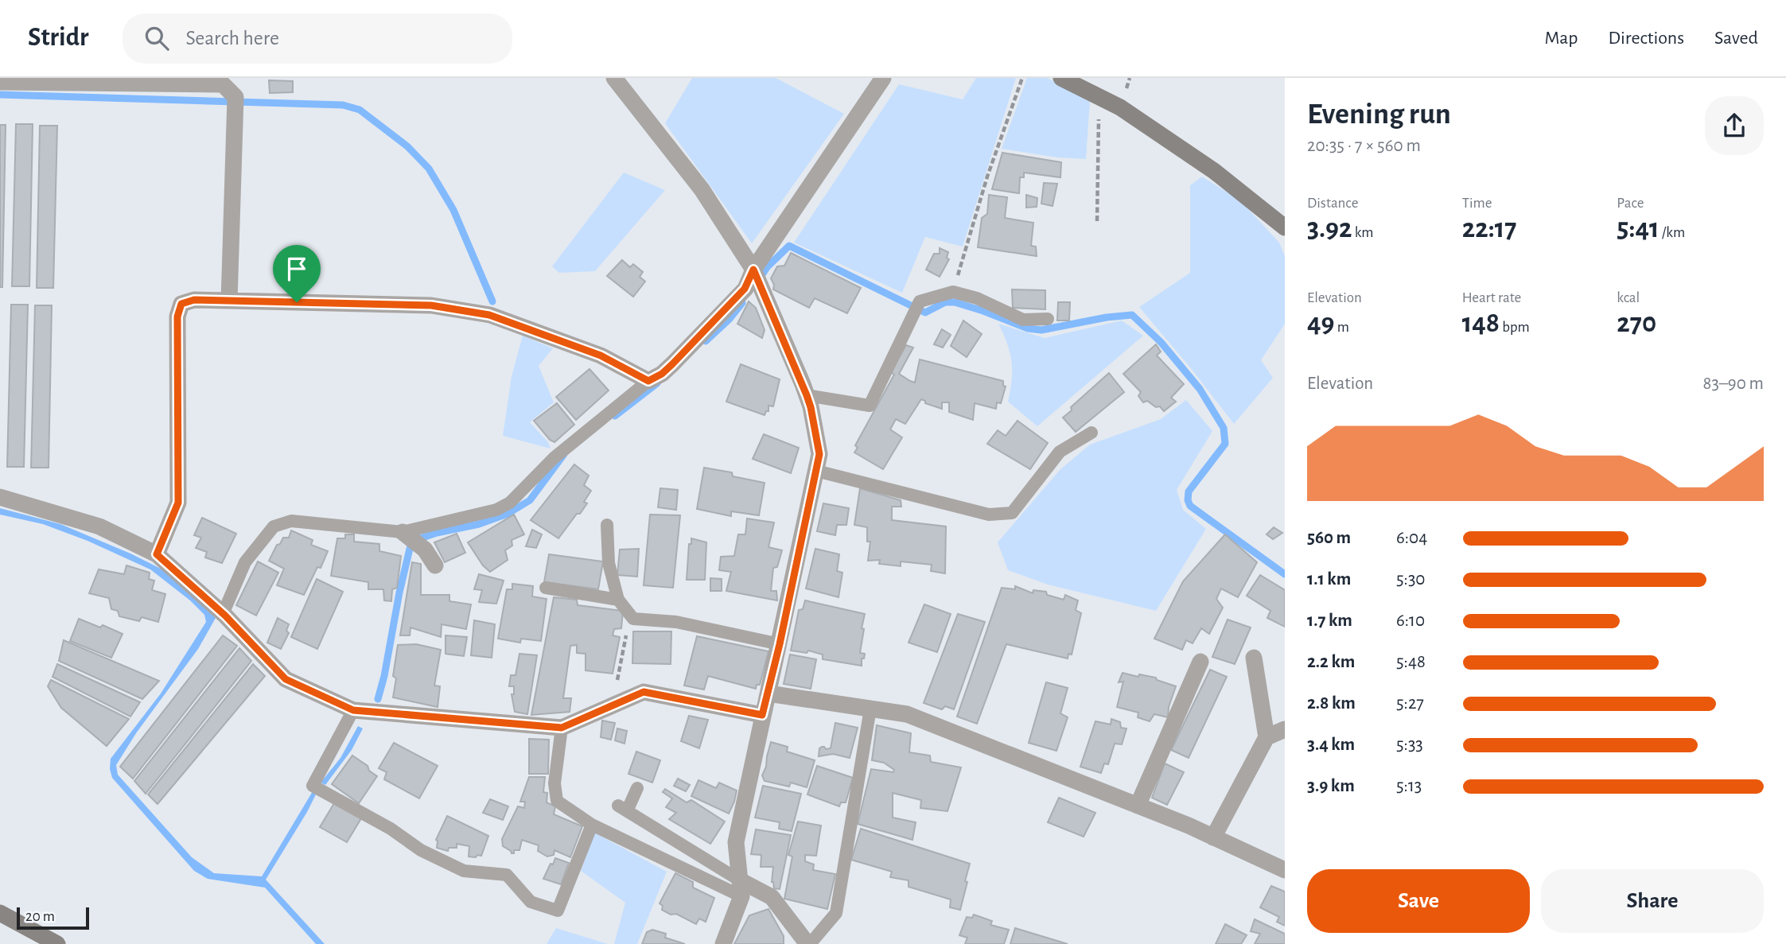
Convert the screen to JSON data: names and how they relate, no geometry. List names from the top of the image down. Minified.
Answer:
{"scale_bar":"20 m","page":{"header":"Stridr","search":"Search here","nav":["Map","Directions","Saved"],"heading":["Evening run","20:35 · 7 × 560 m"],"stats":[["Distance","3.92 km"],["Time","22:17"],["Pace","5:41 /km"],["Elevation","49 m"],["Heart rate","148 bpm"],["kcal","270"]],"chart":["Elevation","83–90 m"],"list":[{"name":"560 m","note":"6:04"},{"name":"1.1 km","note":"5:30"},{"name":"1.7 km","note":"6:10"},{"name":"2.2 km","note":"5:48"},{"name":"2.8 km","note":"5:27"},{"name":"3.4 km","note":"5:33"},{"name":"3.9 km","note":"5:13"}],"buttons":["Save","Share"],"scale":"20 m"}}
